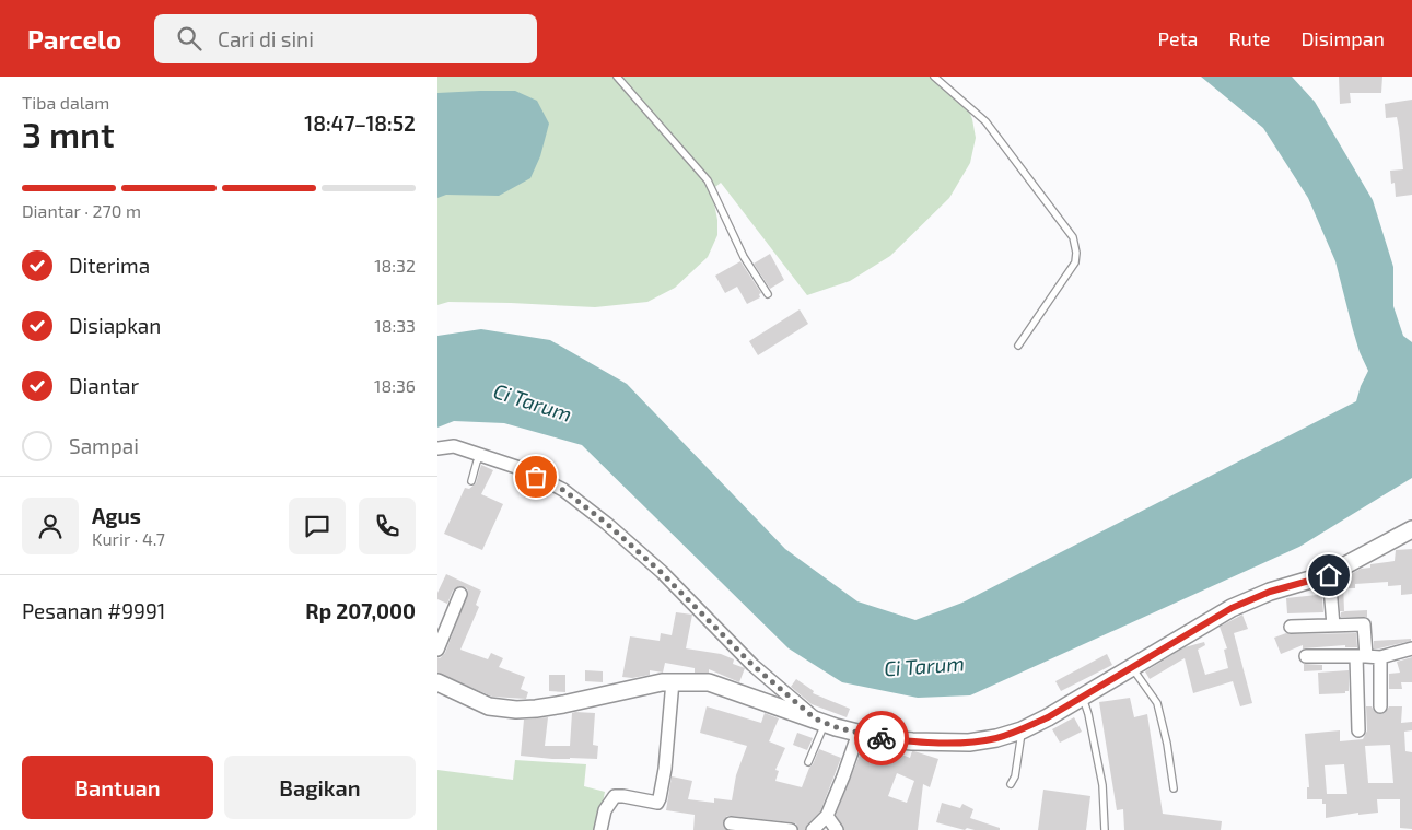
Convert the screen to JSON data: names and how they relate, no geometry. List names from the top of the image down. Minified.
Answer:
{"water":["Ci Tarum"],"page":{"header":"Parcelo","search":"Cari di sini","nav":["Peta","Rute","Disimpan"],"heading":["3 mnt","Tiba dalam","18:47–18:52"],"panel":["Agus","Kurir · 4.7","Pesanan #9991","Rp 207,000"],"bar":"Diantar · 270 m","list":[["Diterima","18:32"],["Disiapkan","18:33"],["Diantar","18:36"],"Sampai"],"buttons":["Bantuan","Bagikan"]}}
